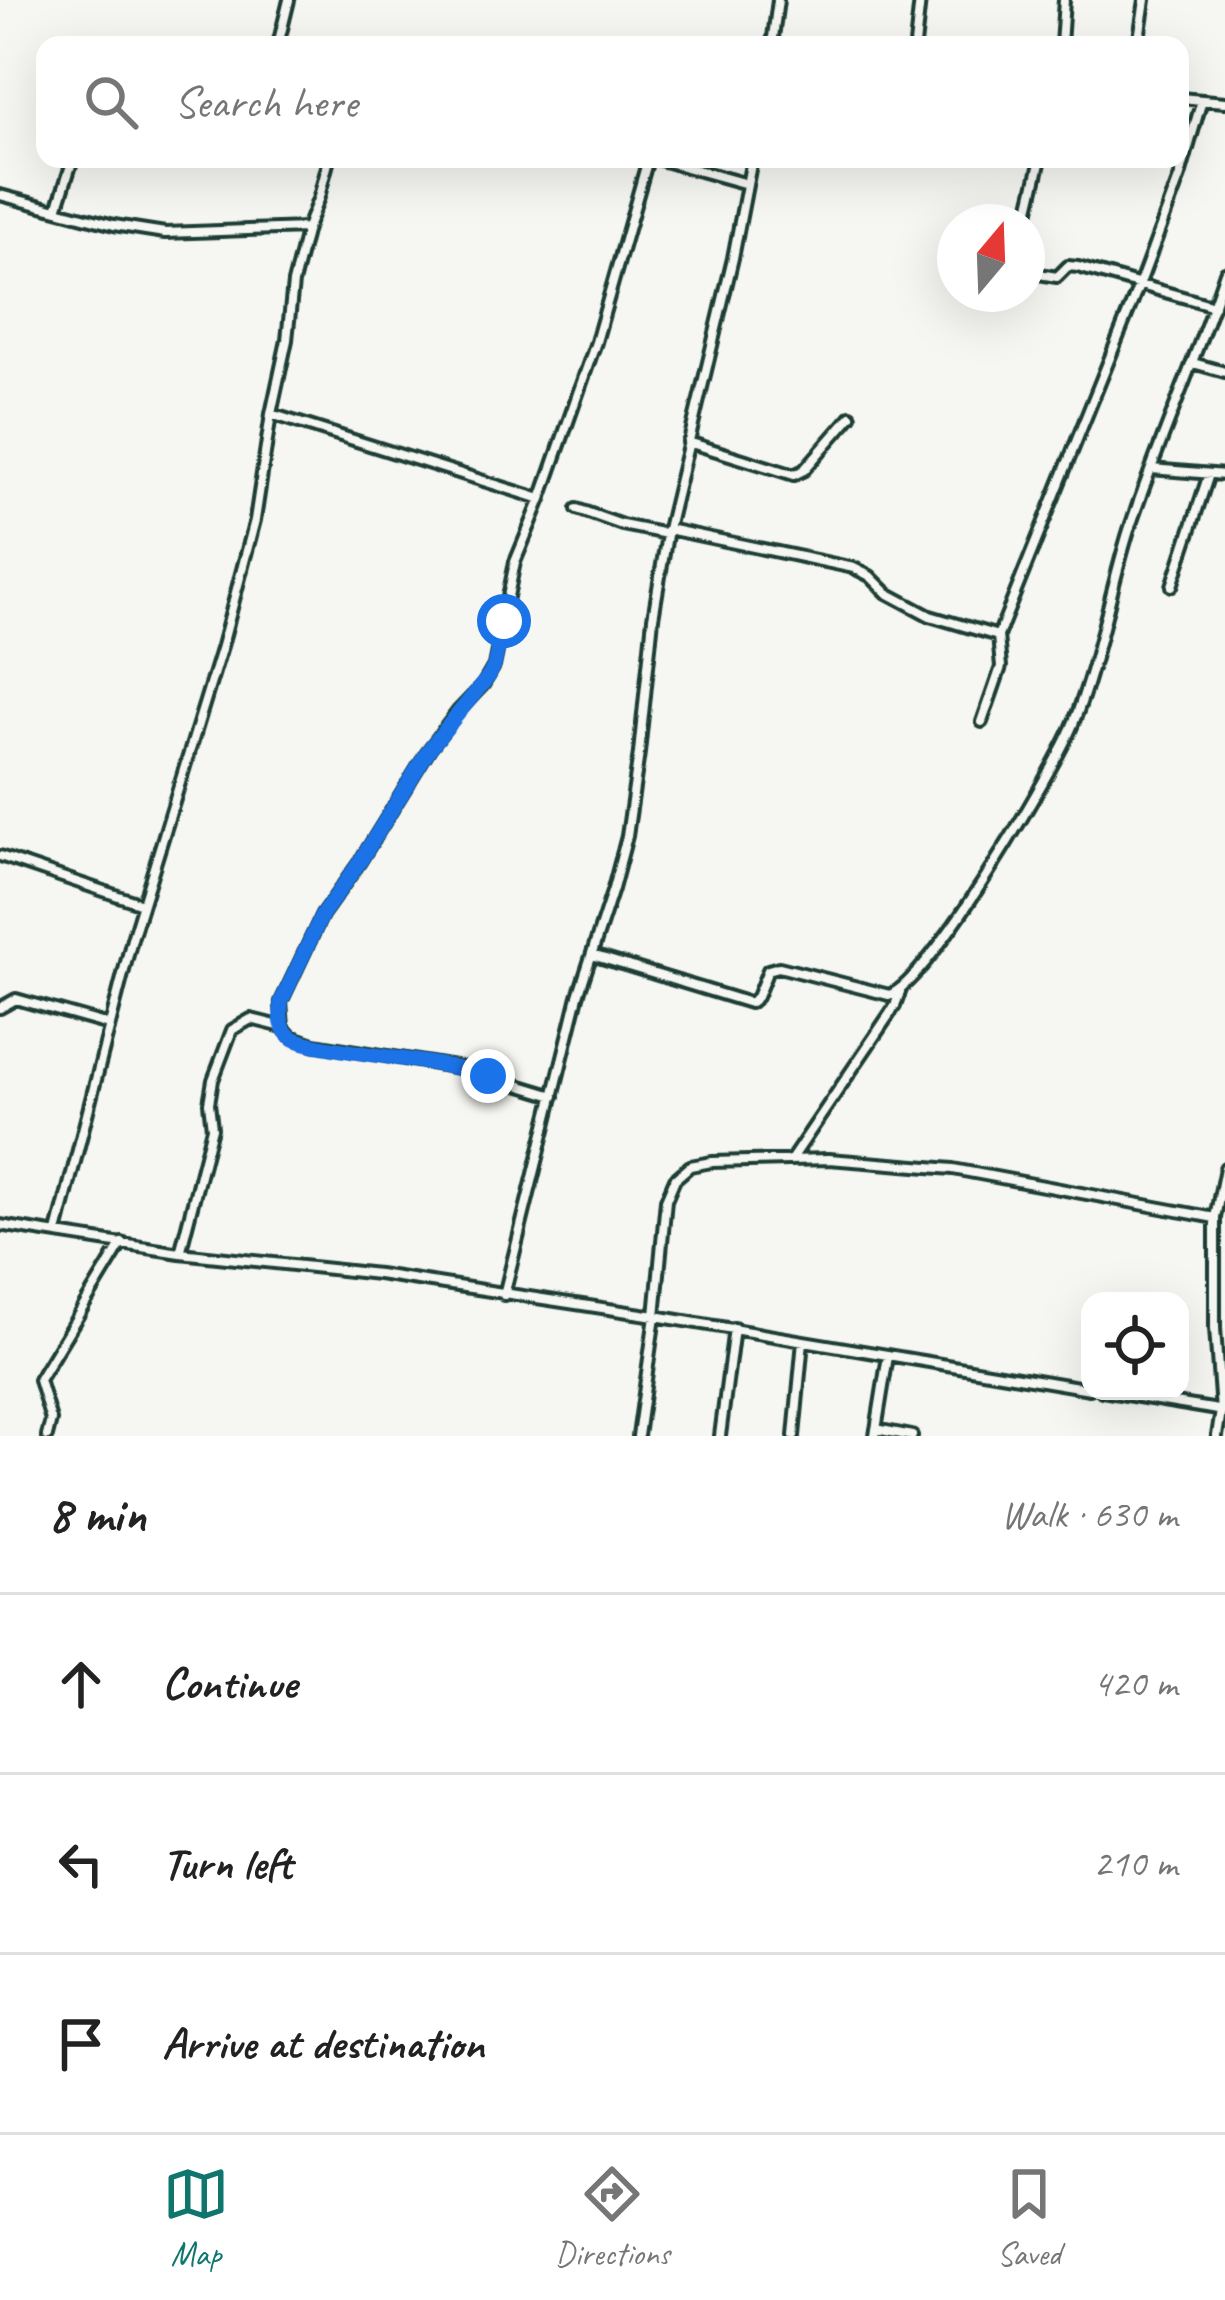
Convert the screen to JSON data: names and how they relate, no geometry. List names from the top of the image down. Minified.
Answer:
{"north":"top","page":{"search":"Search here","heading":["8 min","Walk · 630 m"],"list":[["Continue","420 m"],["Turn left","210 m"],"Arrive at destination"],"nav":["Map","Directions","Saved"]}}
